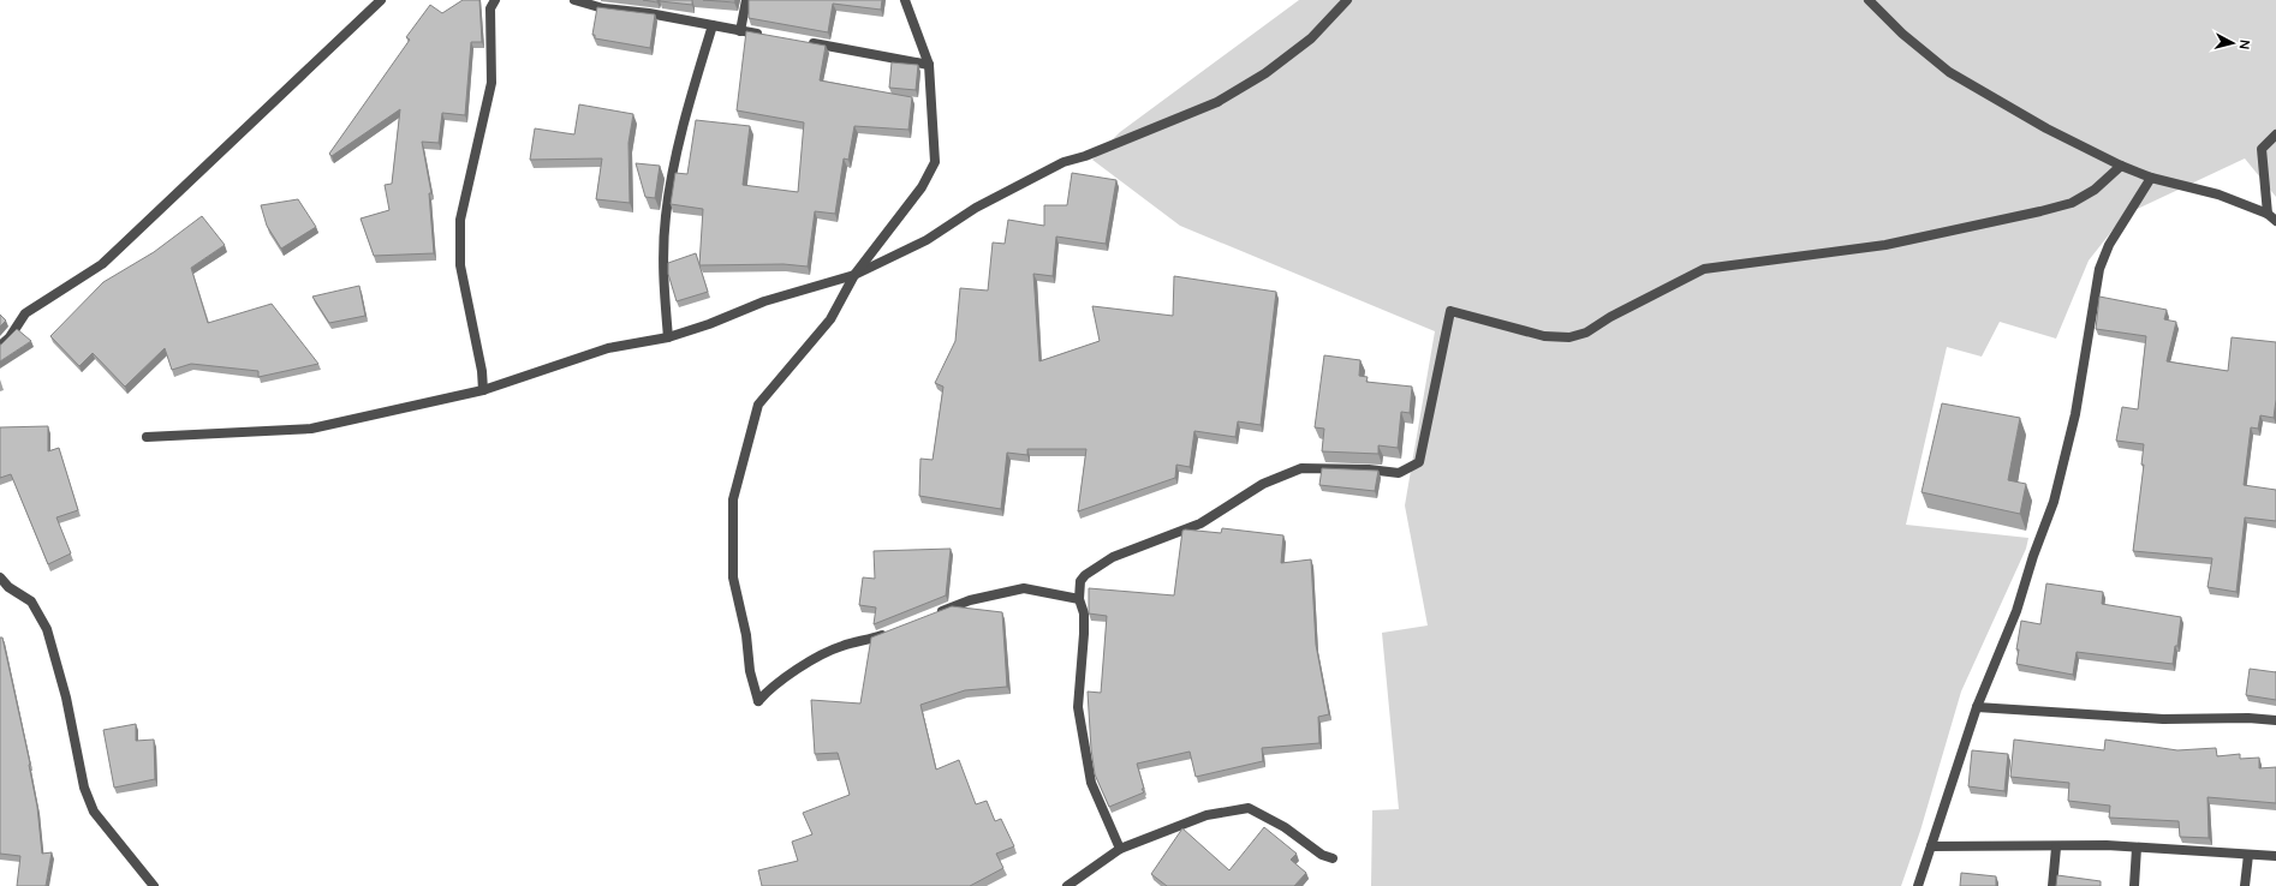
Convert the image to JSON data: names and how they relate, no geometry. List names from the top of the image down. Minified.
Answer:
{"north":"right"}
